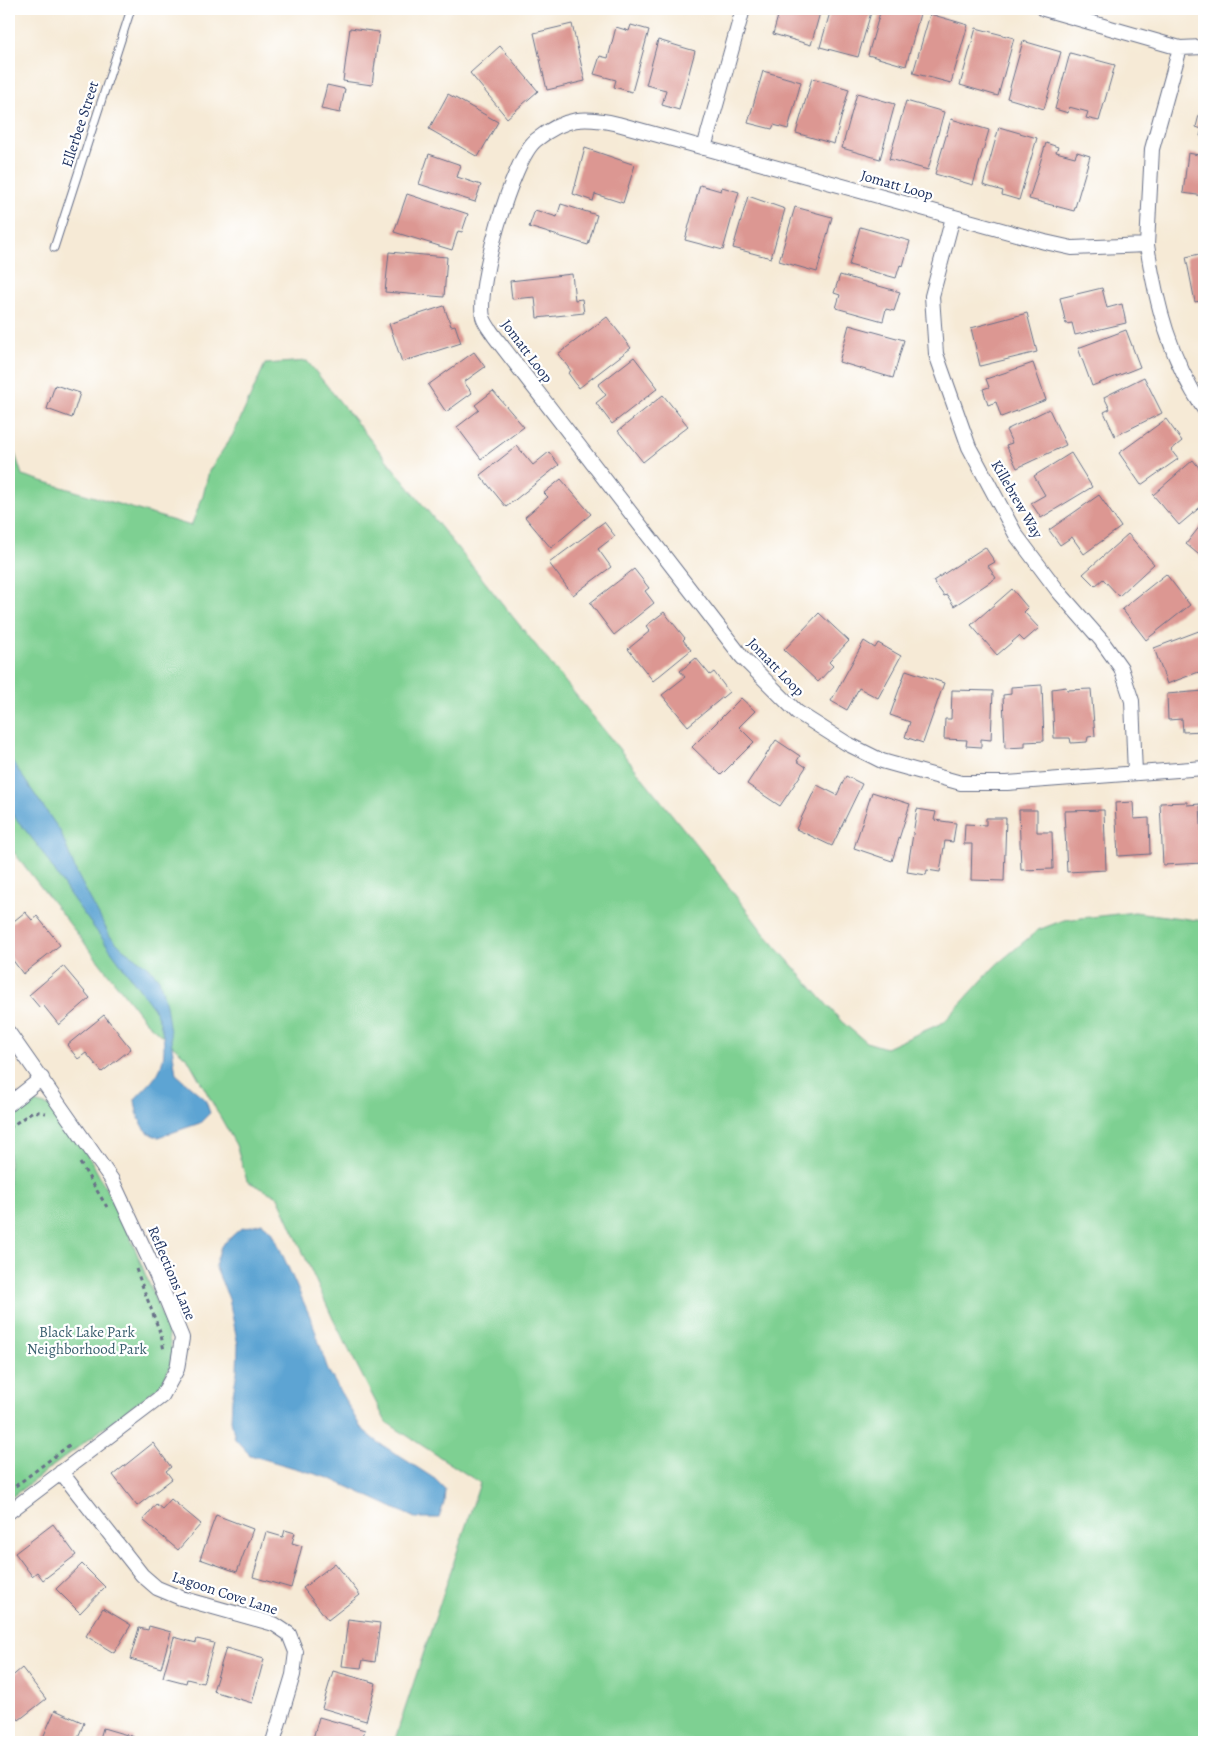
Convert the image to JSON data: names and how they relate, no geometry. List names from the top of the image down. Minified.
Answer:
{"streets":{"street":["Jomatt Loop","Killebrew Way","Reflections Lane","Lagoon Cove Lane"],"lane":["Ellerbee Street"]},"crossings":[["Jomatt Loop","Killebrew Way"],["Reflections Lane","Lagoon Cove Lane"]],"parks":["Black Lake Park Neighborhood Park"]}
